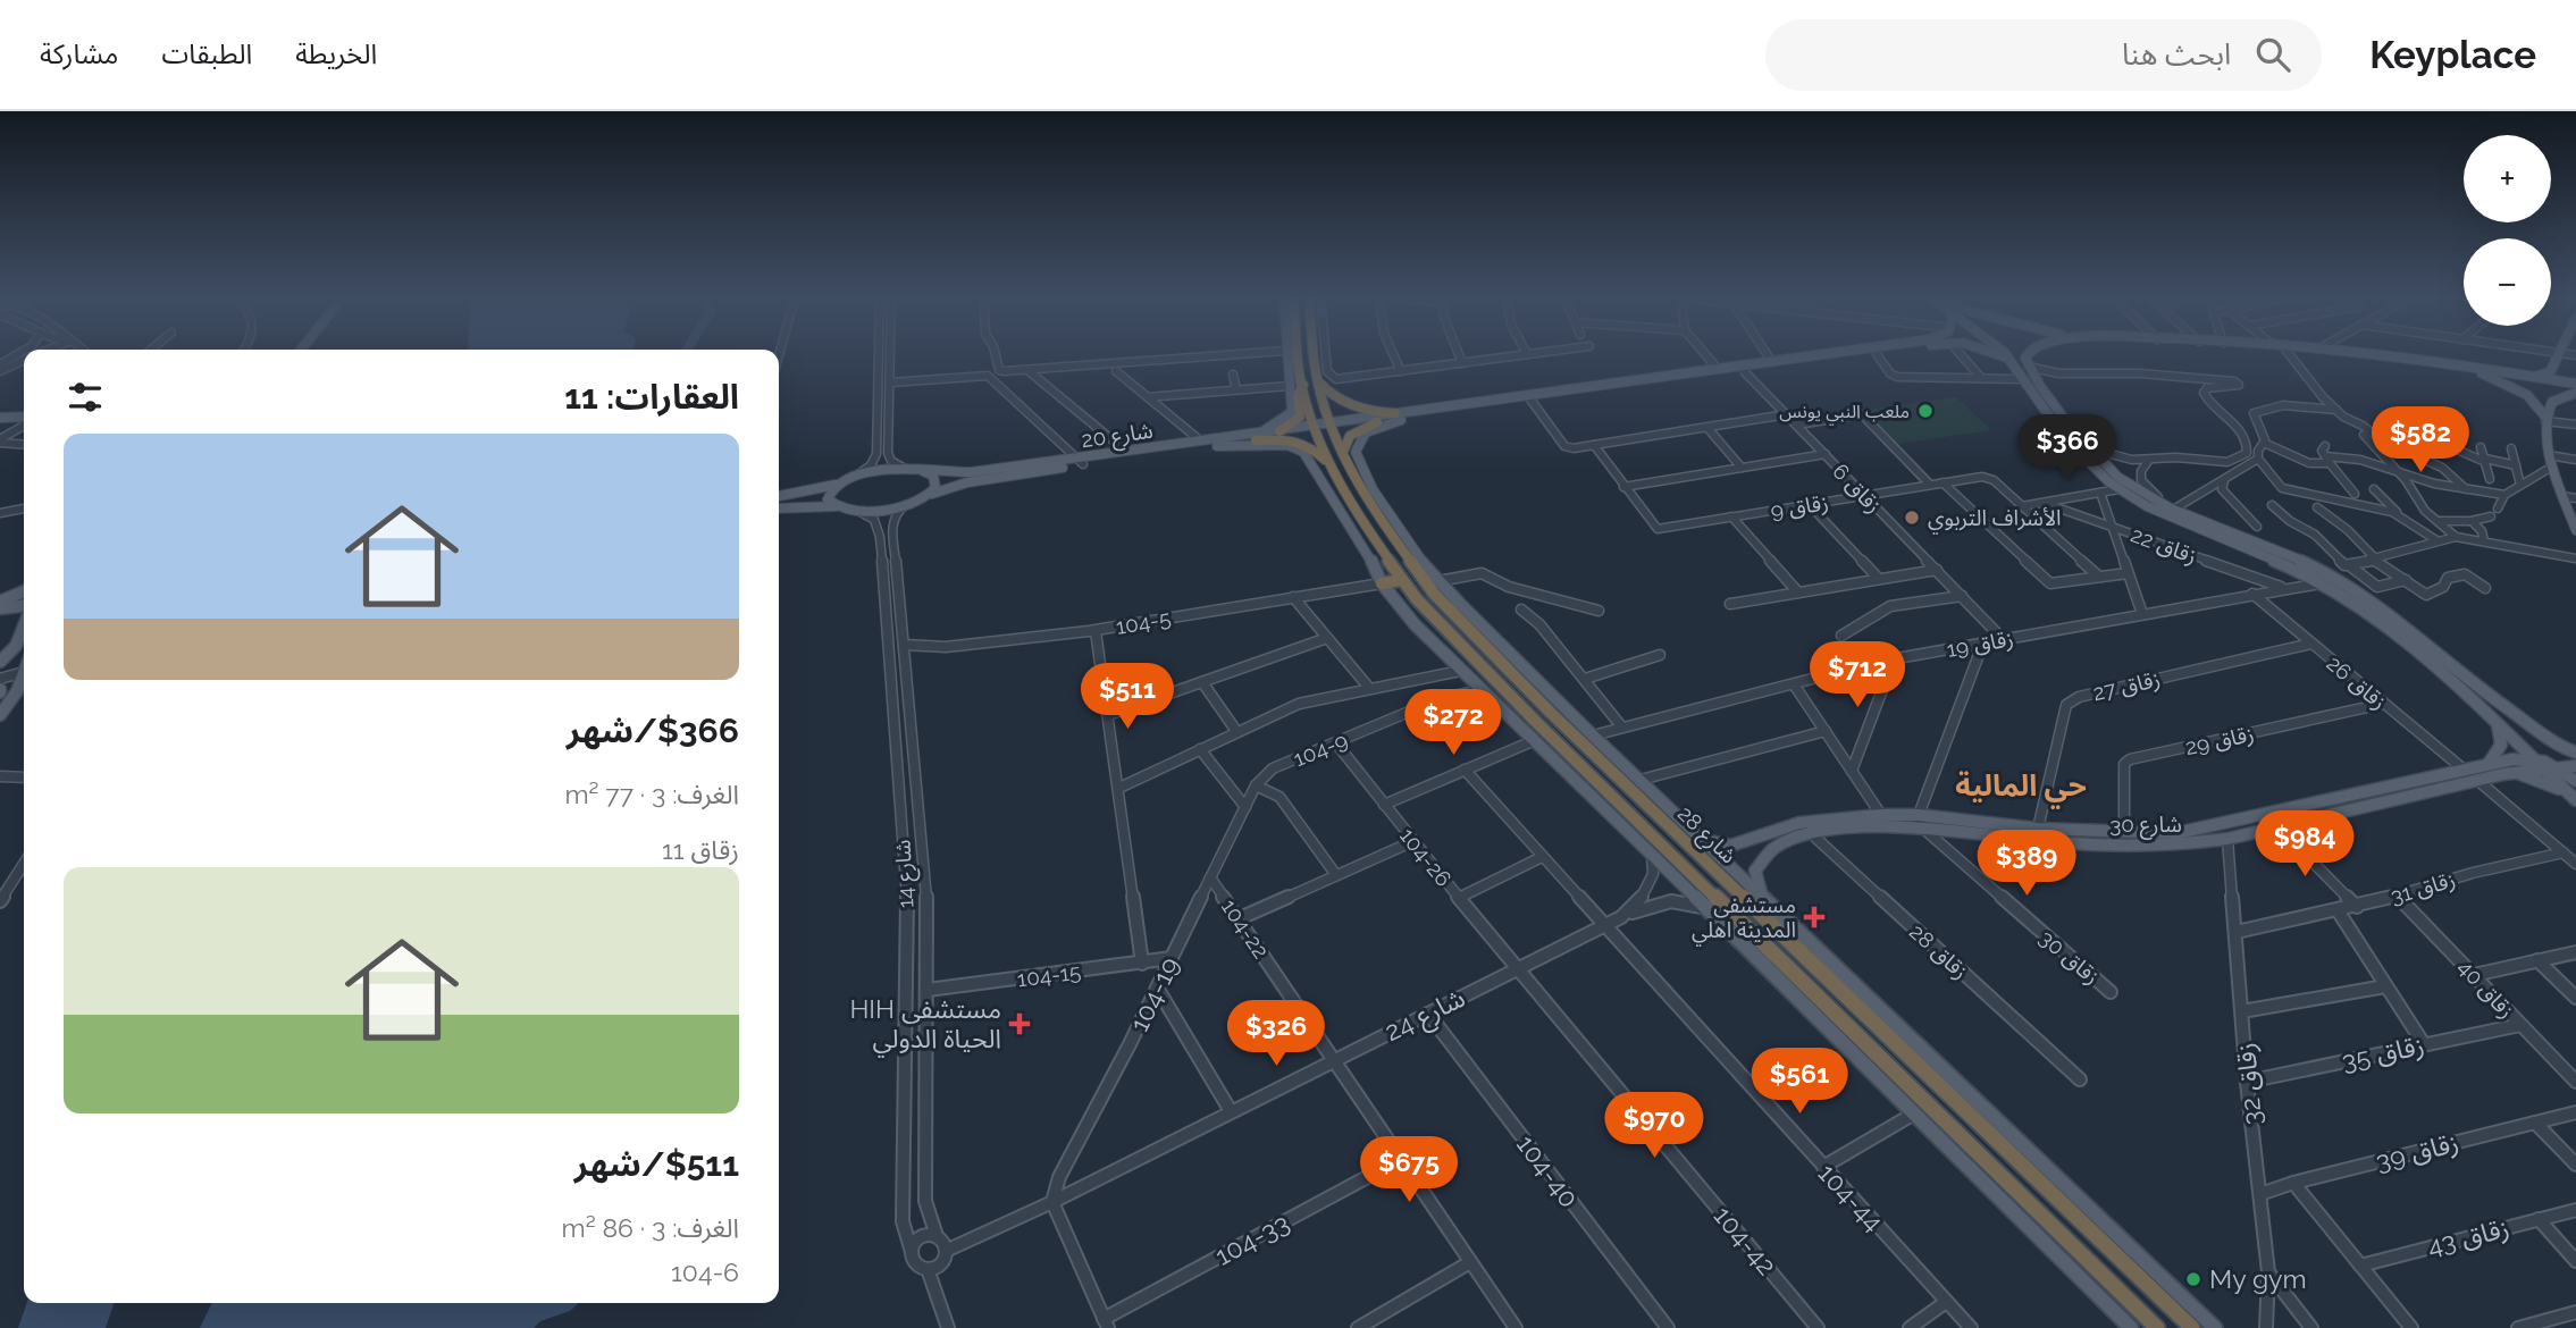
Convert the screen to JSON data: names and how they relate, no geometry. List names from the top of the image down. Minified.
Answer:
{"streets":{"highway":["شارع 28"],"main road":["شارع 20","شارع 30"],"street":["زقاق 6","زقاق 9","زقاق 22","104-5","زقاق 19","زقاق 26","زقاق 27","زقاق 29","104-9","104-26","شارع 14","زقاق 31","104-22","زقاق 28","زقاق 30","104-15","زقاق 40","104-19","شارع 24","زقاق 35","زقاق 32","زقاق 39","104-40","104-44","زقاق 43","104-33","104-42"]},"crossings":[["شارع 20","شارع 28"],["شارع 20","شارع 14"],["زقاق 6","زقاق 9"],["زقاق 6","زقاق 19"],["زقاق 22","زقاق 19"],["104-5","شارع 14"],["زقاق 19","زقاق 26"],["زقاق 26","زقاق 27"],["زقاق 26","زقاق 29"],["زقاق 26","شارع 30"],["زقاق 27","شارع 30"],["زقاق 29","شارع 30"],["104-9","104-26"],["104-9","104-19"],["شارع 30","زقاق 28"],["شارع 30","زقاق 30"],["شارع 30","زقاق 32"],["104-26","شارع 24"],["104-26","104-42"],["شارع 14","104-15"],["شارع 14","شارع 24"],["زقاق 31","زقاق 40"],["زقاق 31","زقاق 32"],["104-22","104-19"],["104-22","شارع 24"],["104-22","104-33"],["104-15","104-19"],["زقاق 40","زقاق 35"],["104-19","شارع 24"],["شارع 24","104-40"],["شارع 24","104-44"],["شارع 24","104-42"],["زقاق 35","زقاق 32"],["زقاق 32","زقاق 39"]],"districts":["حي المالية"],"places":{"other":["ملعب النبي يونس","الأشراف التربوي","My gym"],"health":["مستشفى المدينة اهلي","HIH مستشفى الحياة الدولي"]},"page":{"header":"Keyplace","search":"ابحث هنا","nav":["الخريطة","الطبقات","مشاركة"],"map_buttons":["+","−"],"heading":"العقارات: 11","price":["$582","$366","$712","$511","$272","$984","$389","$326","$561","$970","$675"],"list":[{"name":"$366/شهر","note":"الغرف: 3 · 77 m² · زقاق 11"},{"name":"$511/شهر","note":"الغرف: 3 · 86 m² · 104-6"}]}}
